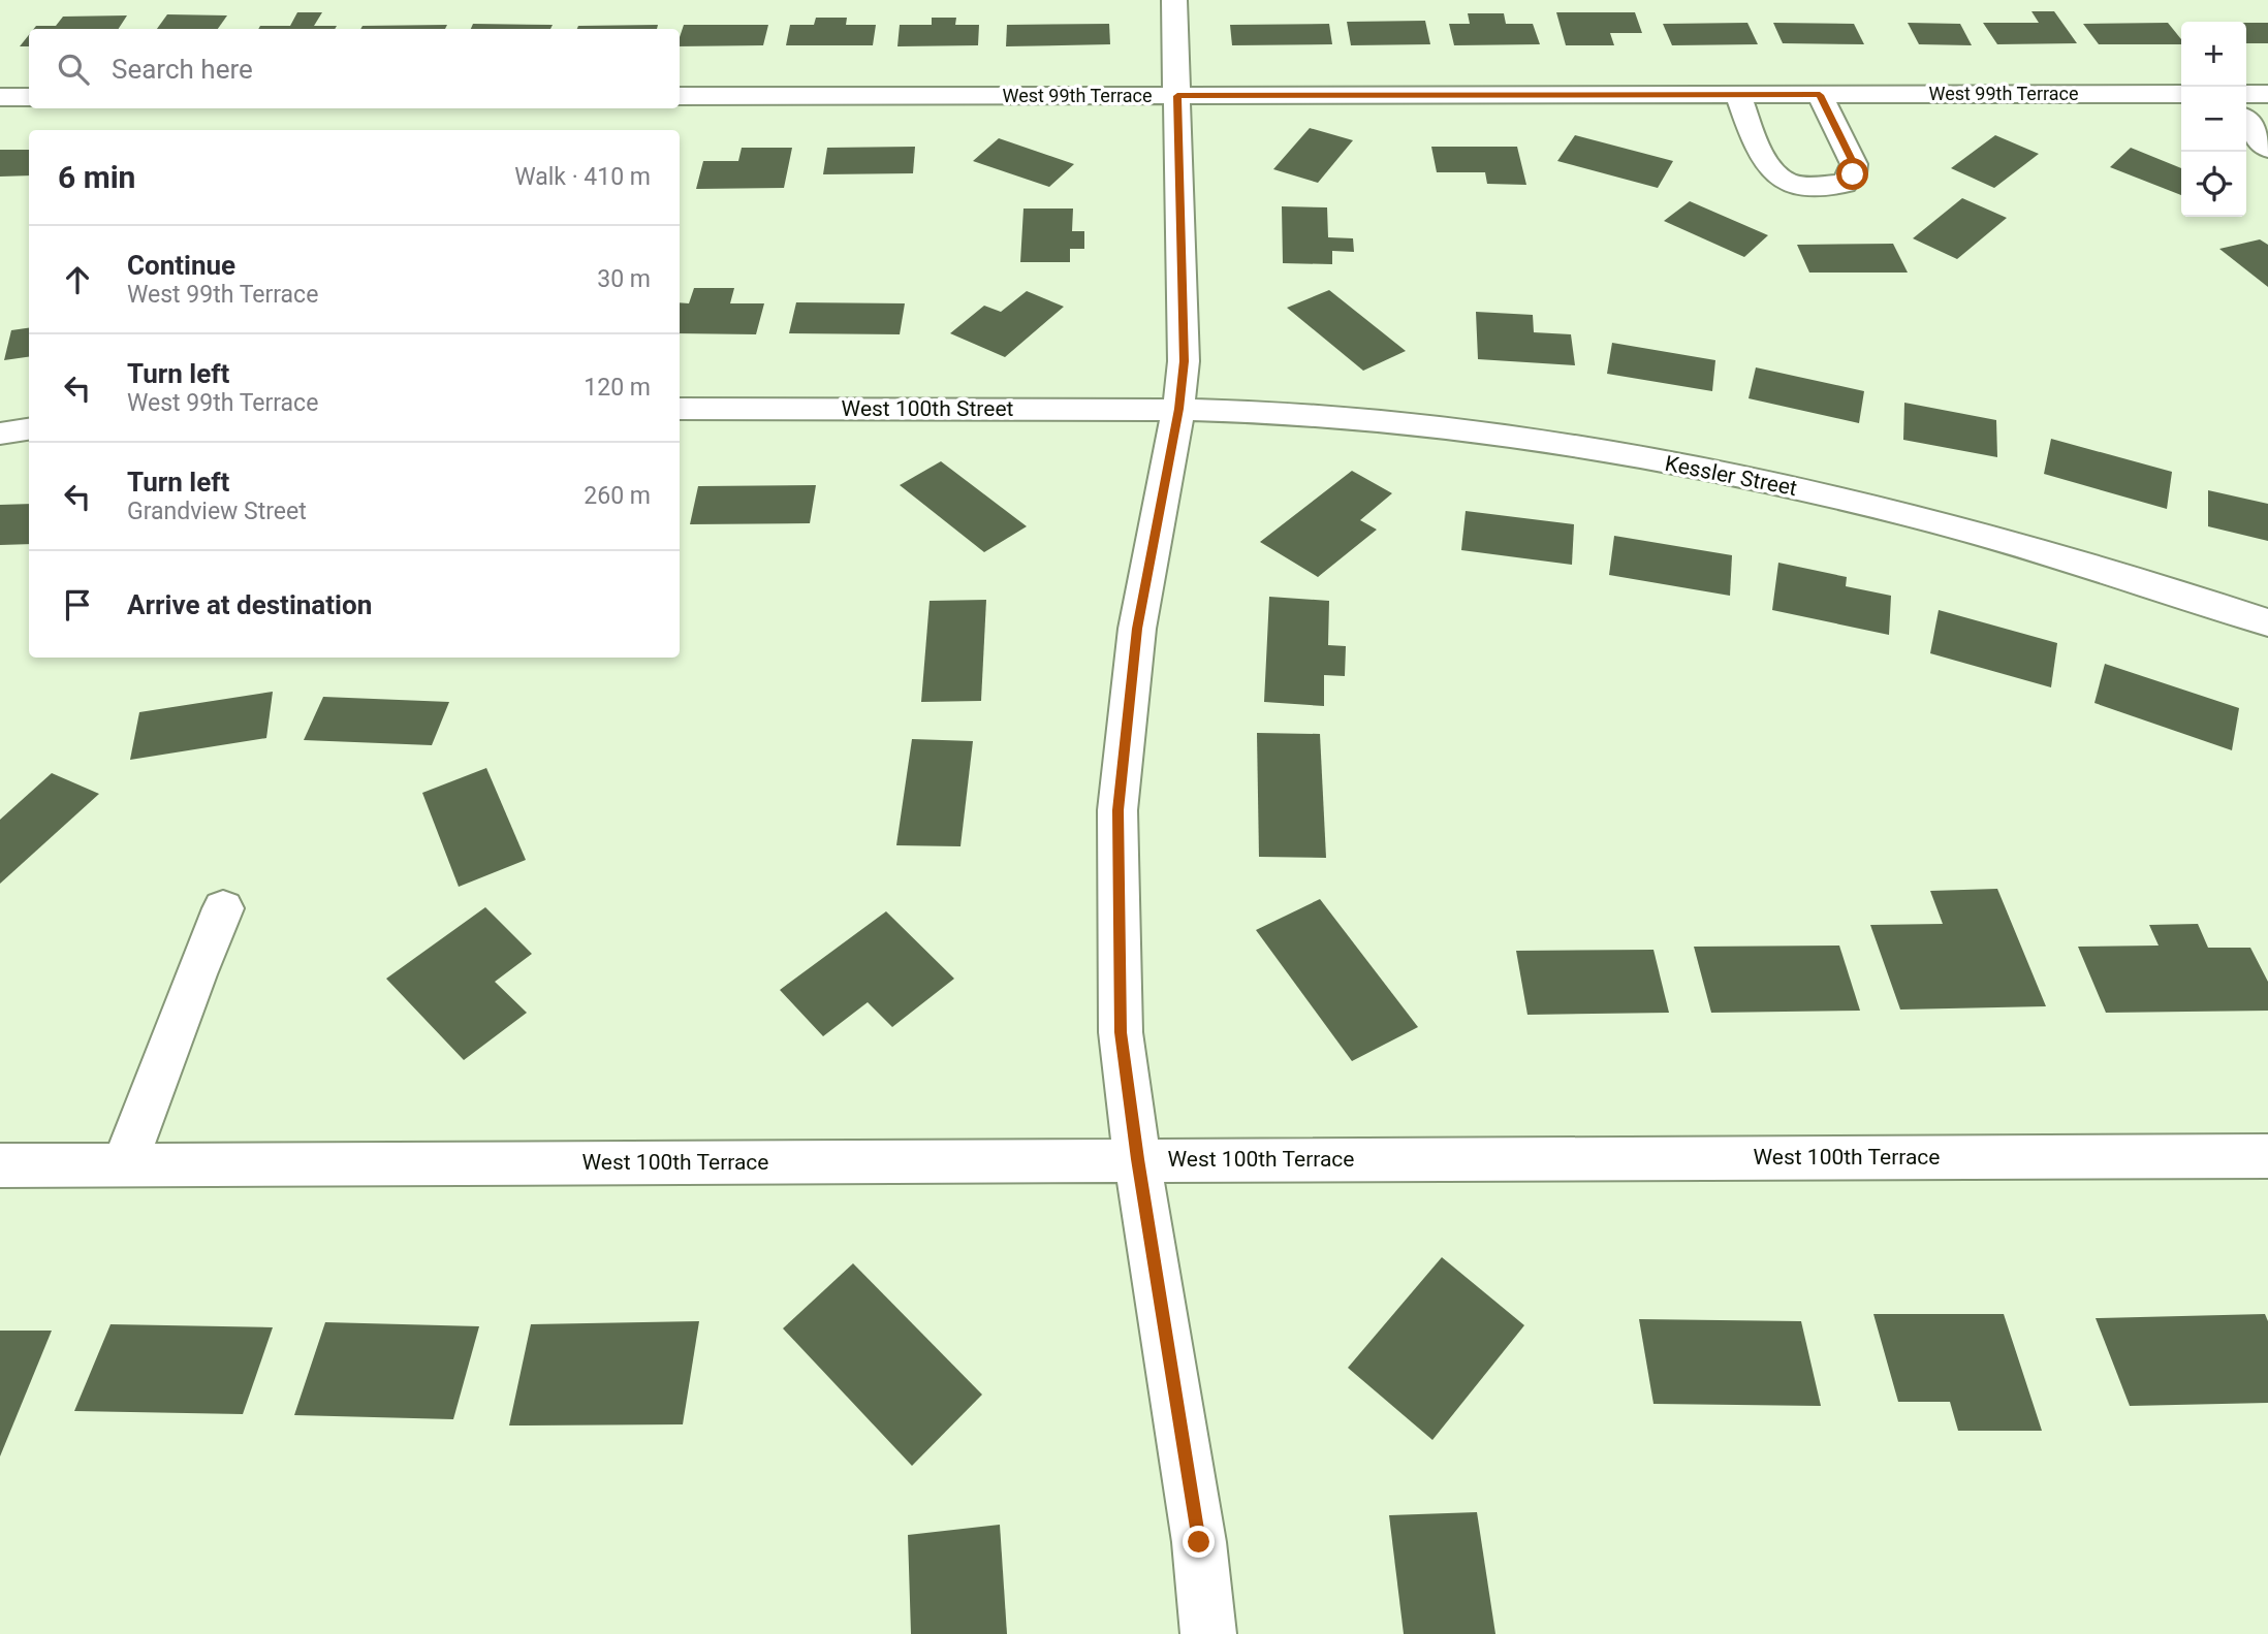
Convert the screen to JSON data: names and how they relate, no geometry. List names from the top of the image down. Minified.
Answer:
{"streets":{"street":["West 99th Terrace","West 100th Street","Kessler Street","West 100th Terrace"]},"crossings":[["West 100th Street","Kessler Street"]],"page":{"map_buttons":["+","−"],"search":"Search here","heading":["6 min","Walk · 410 m"],"list":[["Continue","West 99th Terrace","30 m"],["Turn left","West 99th Terrace","120 m"],["Turn left","Grandview Street","260 m"],"Arrive at destination"]}}
